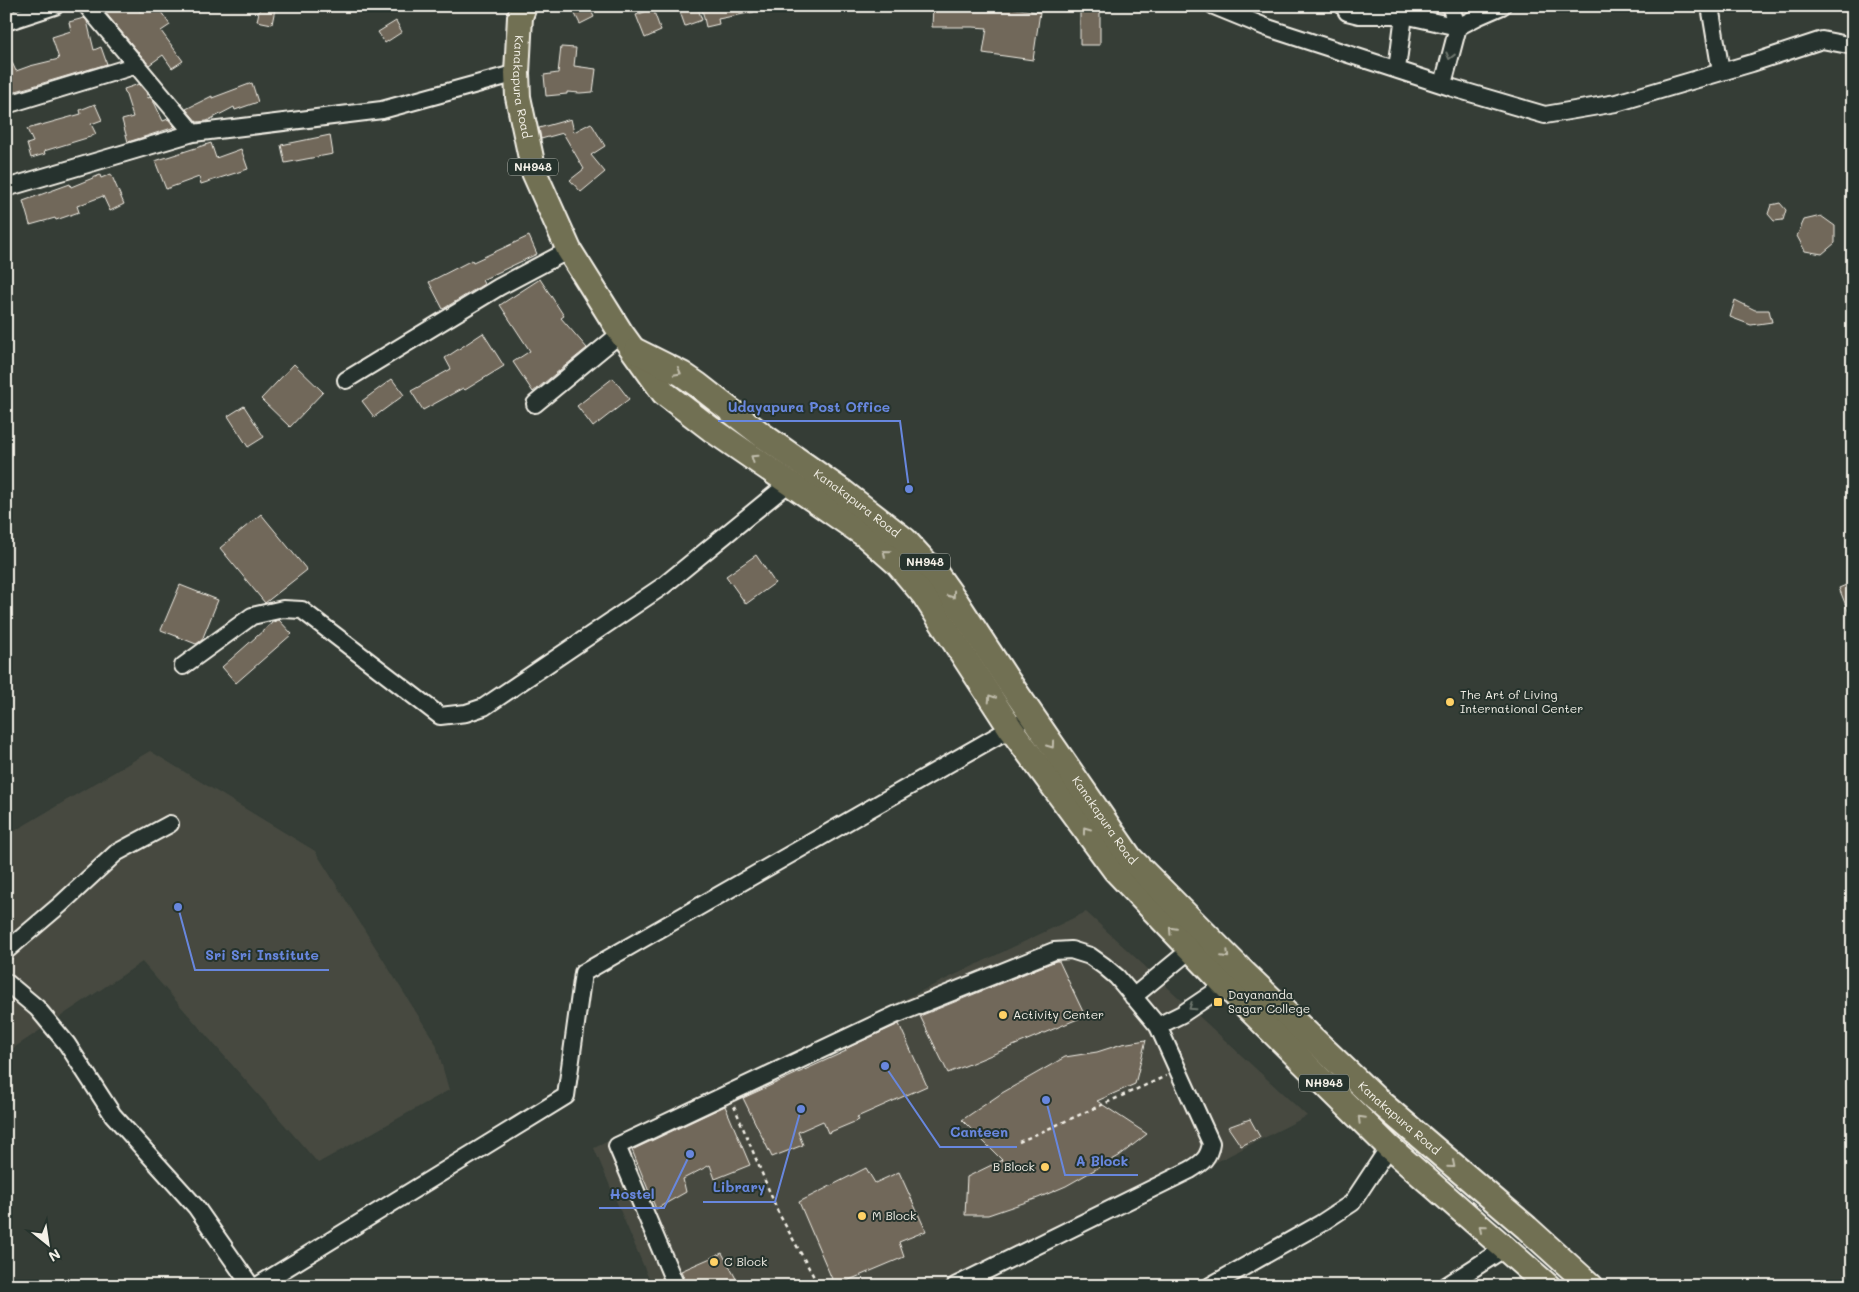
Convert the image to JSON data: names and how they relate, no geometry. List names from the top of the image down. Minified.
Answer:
{"streets":{"highway":["Kanakapura Road","NH948"]},"places":{"other":["Udayapura Post Office","The Art of Living International Center","Sri Sri Institute","Activity Center","Canteen","A Block","Library","Hostel","B Block","M Block","C Block"],"transit":["Dayananda Sagar College"]},"north":"bottom right"}
